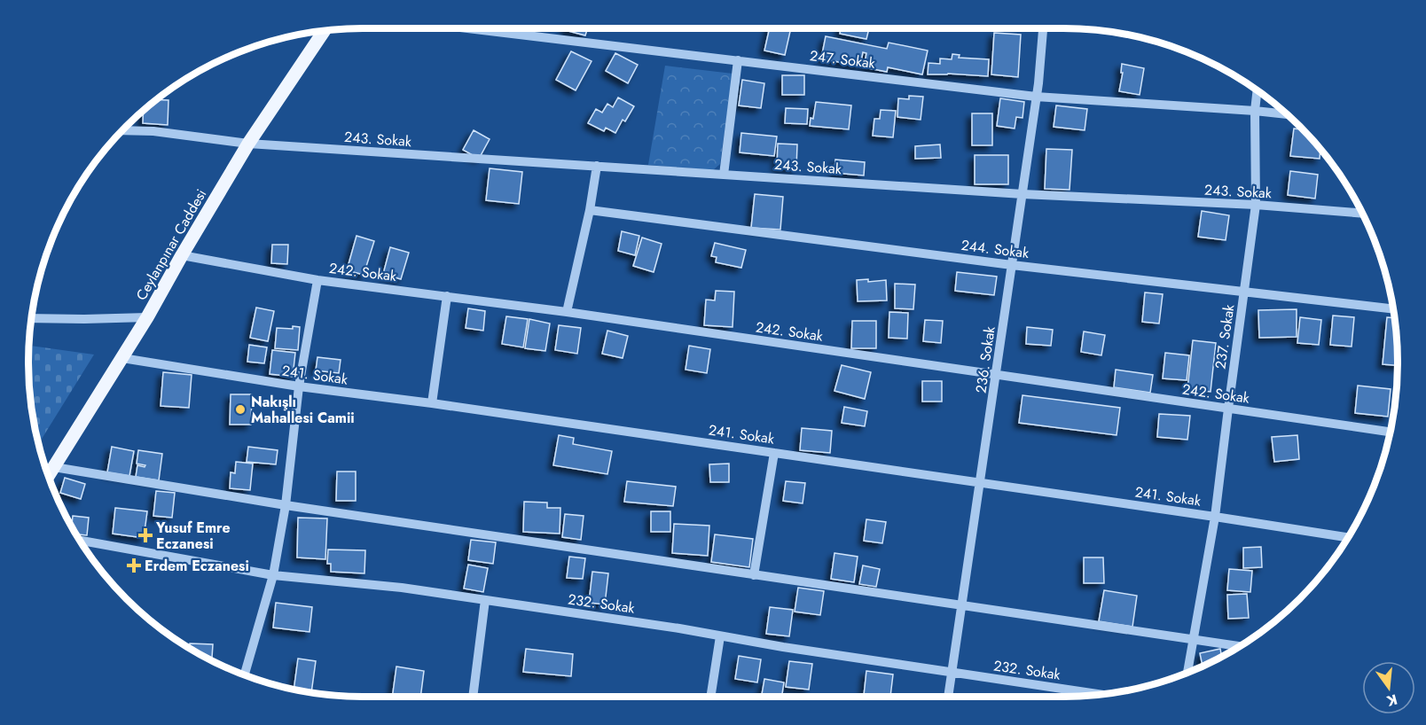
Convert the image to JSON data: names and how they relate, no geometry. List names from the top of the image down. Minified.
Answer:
{"streets":{"main road":["Ceylanpınar Caddesi"],"street":["247. Sokak","243. Sokak","244. Sokak","242. Sokak","237. Sokak","236. Sokak","241. Sokak","232. Sokak"]},"crossings":[["247. Sokak","237. Sokak"],["247. Sokak","236. Sokak"],["243. Sokak","Ceylanpınar Caddesi"],["243. Sokak","237. Sokak"],["243. Sokak","236. Sokak"],["Ceylanpınar Caddesi","242. Sokak"],["Ceylanpınar Caddesi","241. Sokak"],["244. Sokak","237. Sokak"],["244. Sokak","236. Sokak"],["242. Sokak","237. Sokak"],["242. Sokak","236. Sokak"],["237. Sokak","241. Sokak"],["236. Sokak","241. Sokak"],["236. Sokak","232. Sokak"]],"places":{"other":["Nakışlı Mahallesi Camii"],"health":["Yusuf Emre Eczanesi","Erdem Eczanesi"]},"north":"bottom"}
